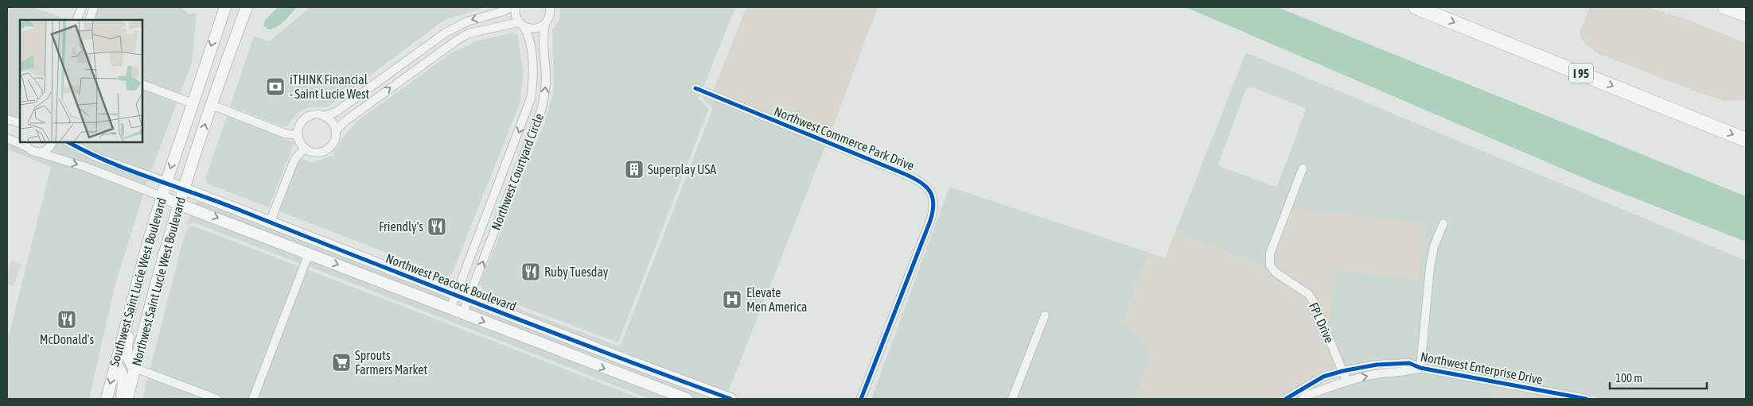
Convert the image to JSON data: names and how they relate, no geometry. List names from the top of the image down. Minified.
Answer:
{"streets":{"highway":["I 95"],"street":["Northwest Commerce Park Drive","Northwest Courtyard Circle","Northwest Saint Lucie West Boulevard","Southwest Saint Lucie West Boulevard","Northwest Peacock Boulevard","FPL Drive","Northwest Enterprise Drive"]},"crossings":[["Northwest Courtyard Circle","Northwest Peacock Boulevard"],["Northwest Saint Lucie West Boulevard","Northwest Peacock Boulevard"],["Southwest Saint Lucie West Boulevard","Northwest Peacock Boulevard"],["FPL Drive","Northwest Enterprise Drive"]],"one_way":["Southwest Saint Lucie West Boulevard"],"places":{"bank":["iTHINK Financial - Saint Lucie West"],"building":["Superplay USA"],"restaurant":["Friendly's","Ruby Tuesday","McDonald's"],"hospital":["Elevate Men America"],"supermarket":["Sprouts Farmers Market"]},"scale_bar":"100 m"}
